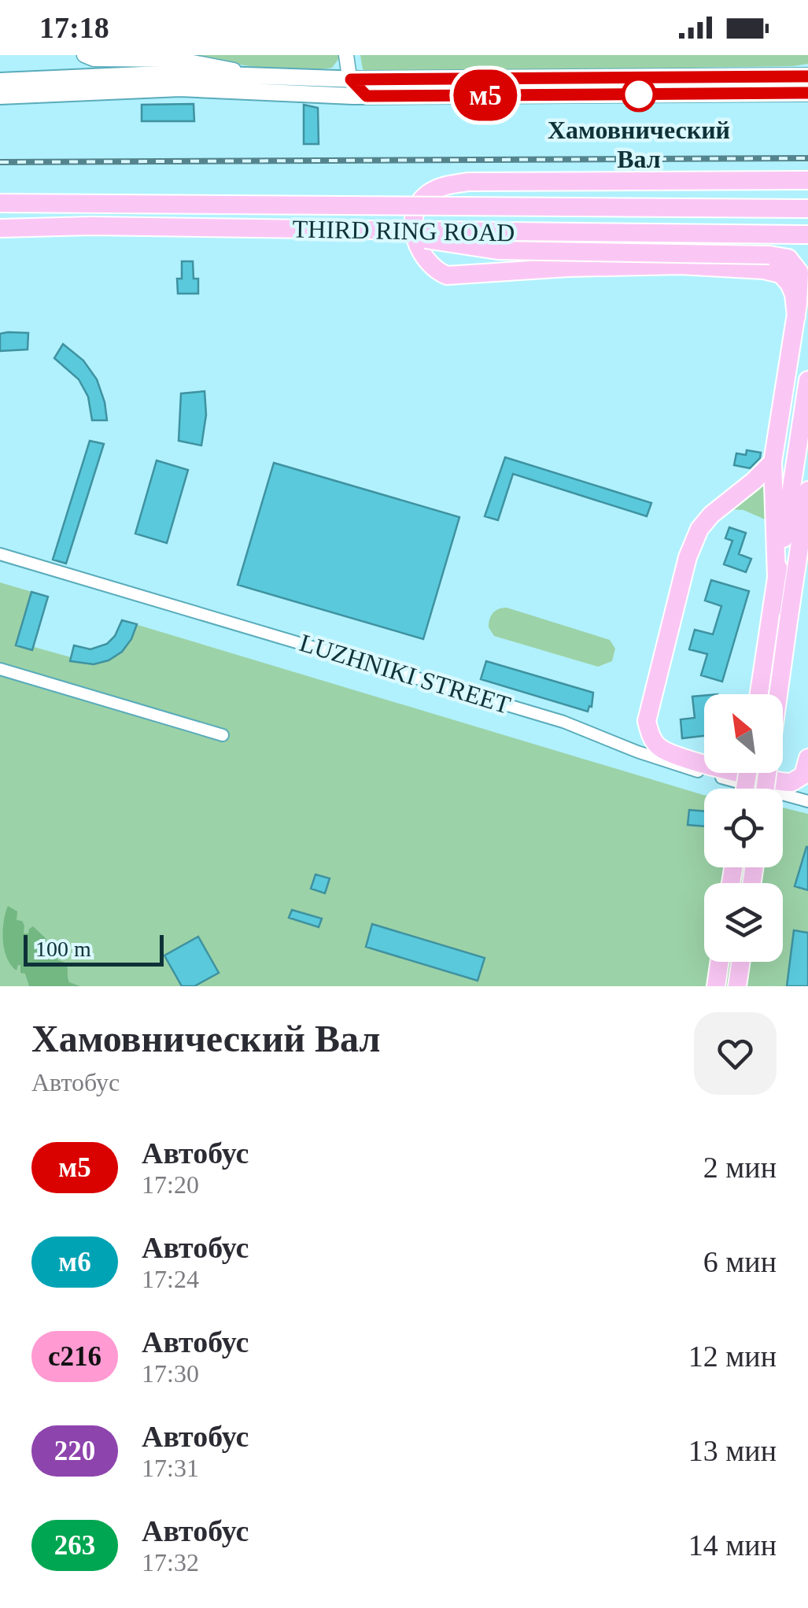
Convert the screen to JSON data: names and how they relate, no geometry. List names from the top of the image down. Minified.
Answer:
{"streets":{"main road":["THIRD RING ROAD"],"street":["LUZHNIKI STREET"]},"places":["Хамовнический Вал"],"lines":["bus line м5"],"scale_bar":"100 m","north":"top left","page":{"status":"17:18","on_map":"м5","scale":"100 m","heading":["Хамовнический Вал","Автобус"],"list":[{"mark":"м5","name":"Автобус","note":"17:20","value":"2 мин"},{"mark":"м6","name":"Автобус","note":"17:24","value":"6 мин"},{"mark":"с216","name":"Автобус","note":"17:30","value":"12 мин"},{"mark":"220","name":"Автобус","note":"17:31","value":"13 мин"},{"mark":"263","name":"Автобус","note":"17:32","value":"14 мин"}]}}
